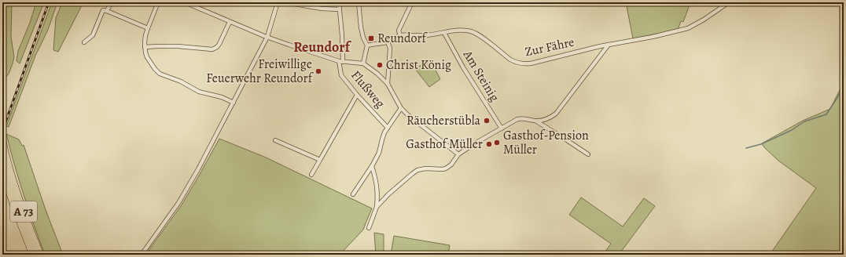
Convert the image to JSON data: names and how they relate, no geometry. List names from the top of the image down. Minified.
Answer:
{"streets":{"highway":["A 73"],"street":["Zur Fähre","Am Steinig","Flußweg"]},"crossings":[["Zur Fähre","Am Steinig"]],"districts":["Reundorf"],"places":{"transit":["Reundorf"],"other":["Christ König","Freiwillige Feuerwehr Reundorf","Räucherstübla","Gasthof-Pension Müller","Gasthof Müller"]}}
